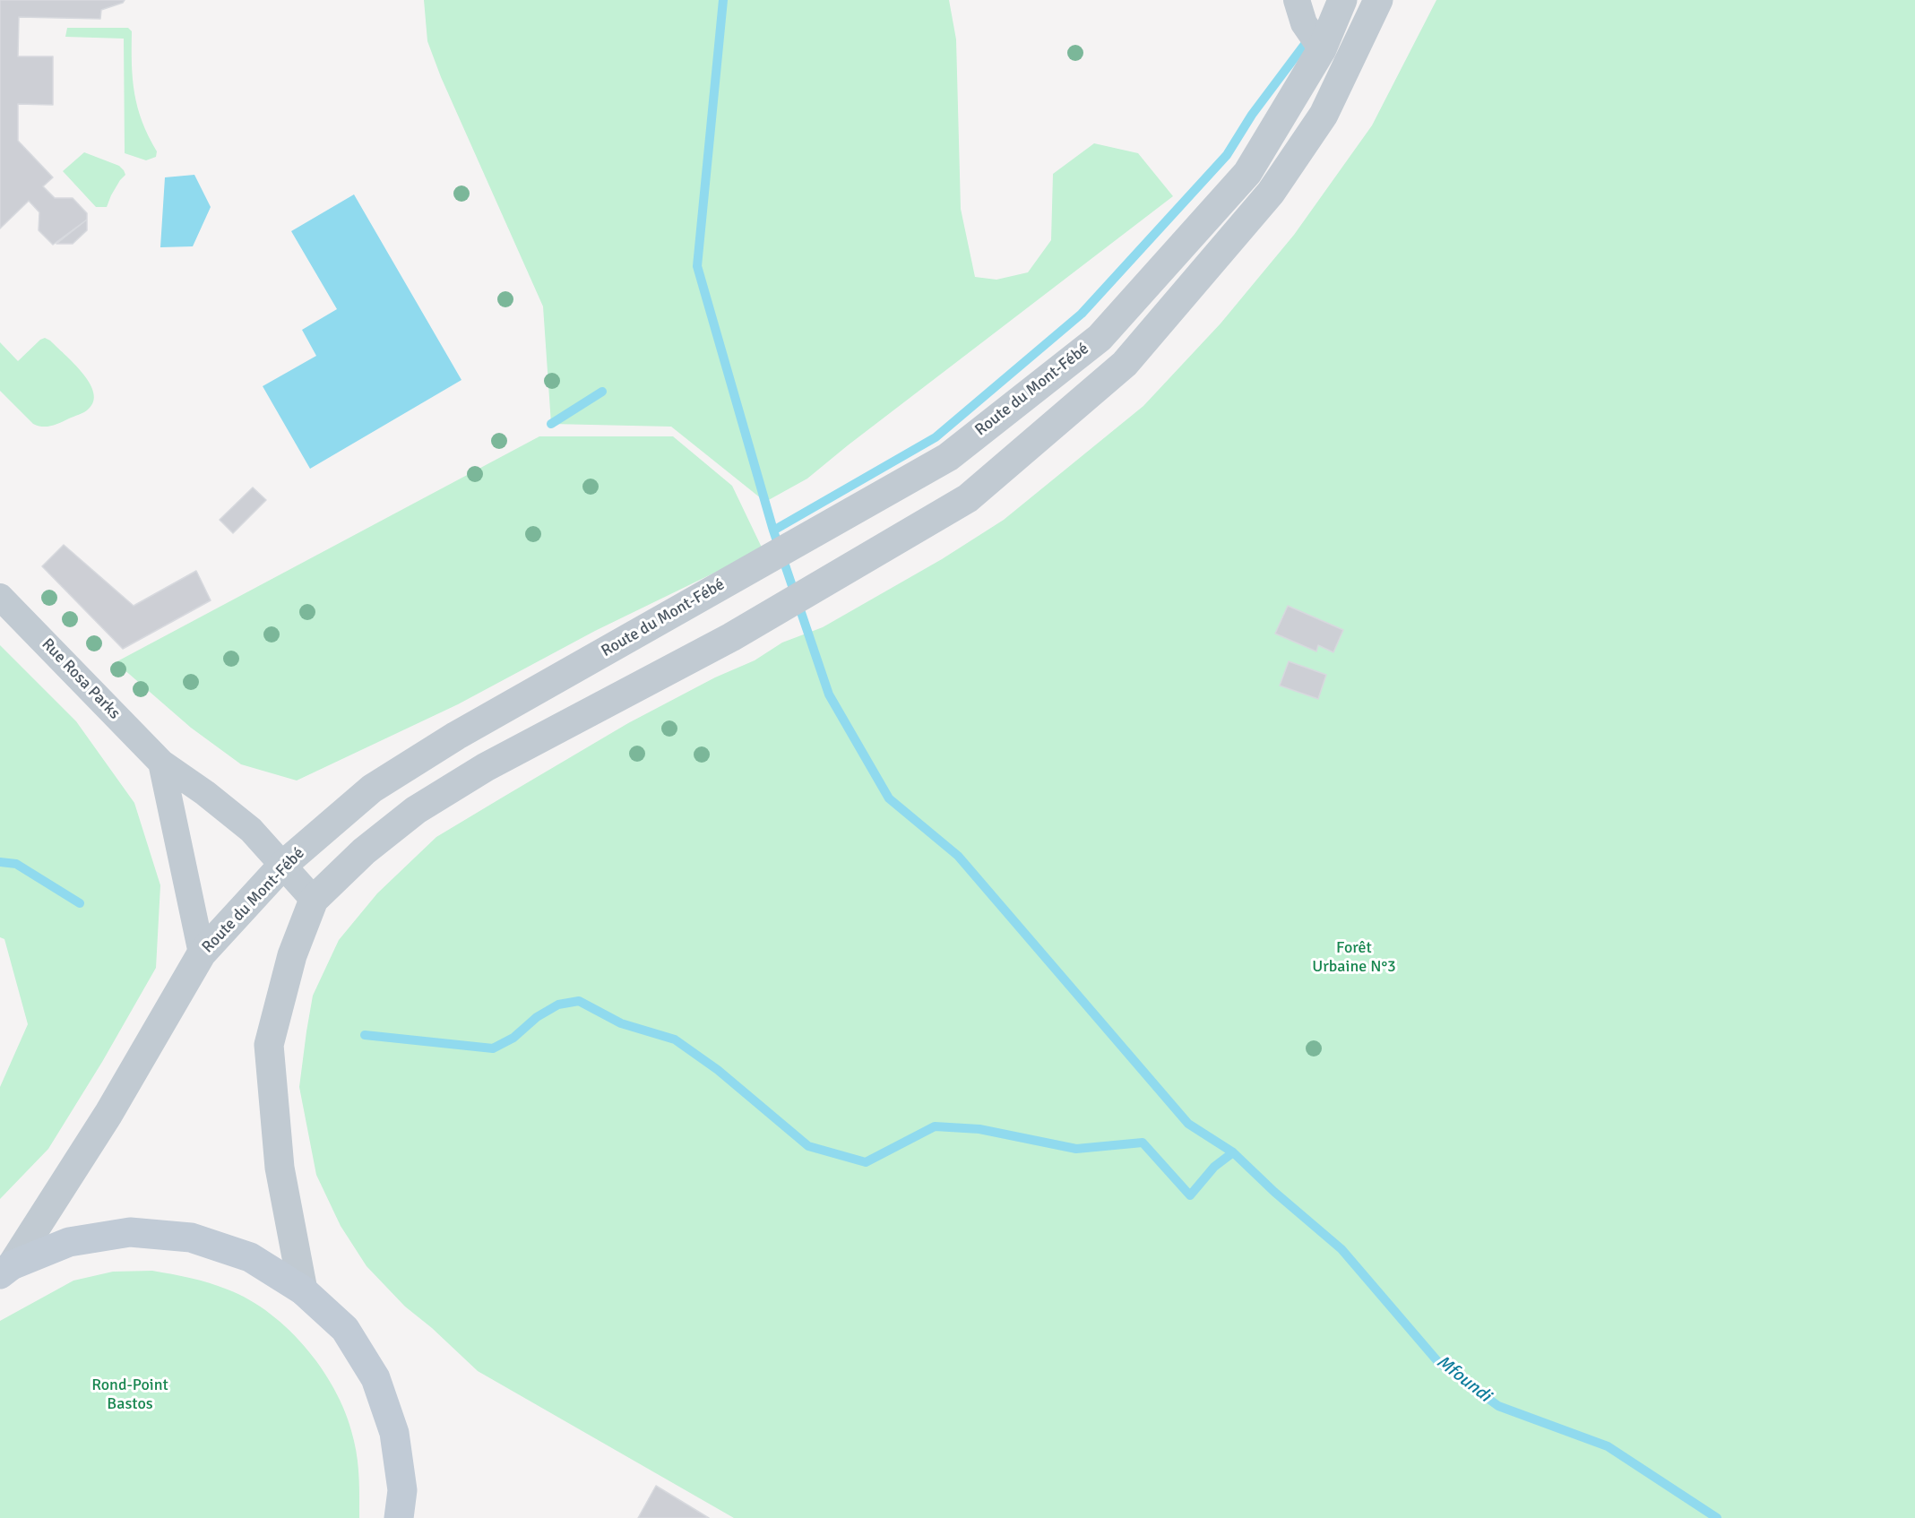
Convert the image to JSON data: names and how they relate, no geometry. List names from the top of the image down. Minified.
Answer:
{"streets":{"street":["Route du Mont-Fébé","Rue Rosa Parks"]},"crossings":[["Route du Mont-Fébé","Rue Rosa Parks"]],"water":["Mfoundi"],"parks":["Forêt Urbaine N°3","Rond-Point Bastos"]}
